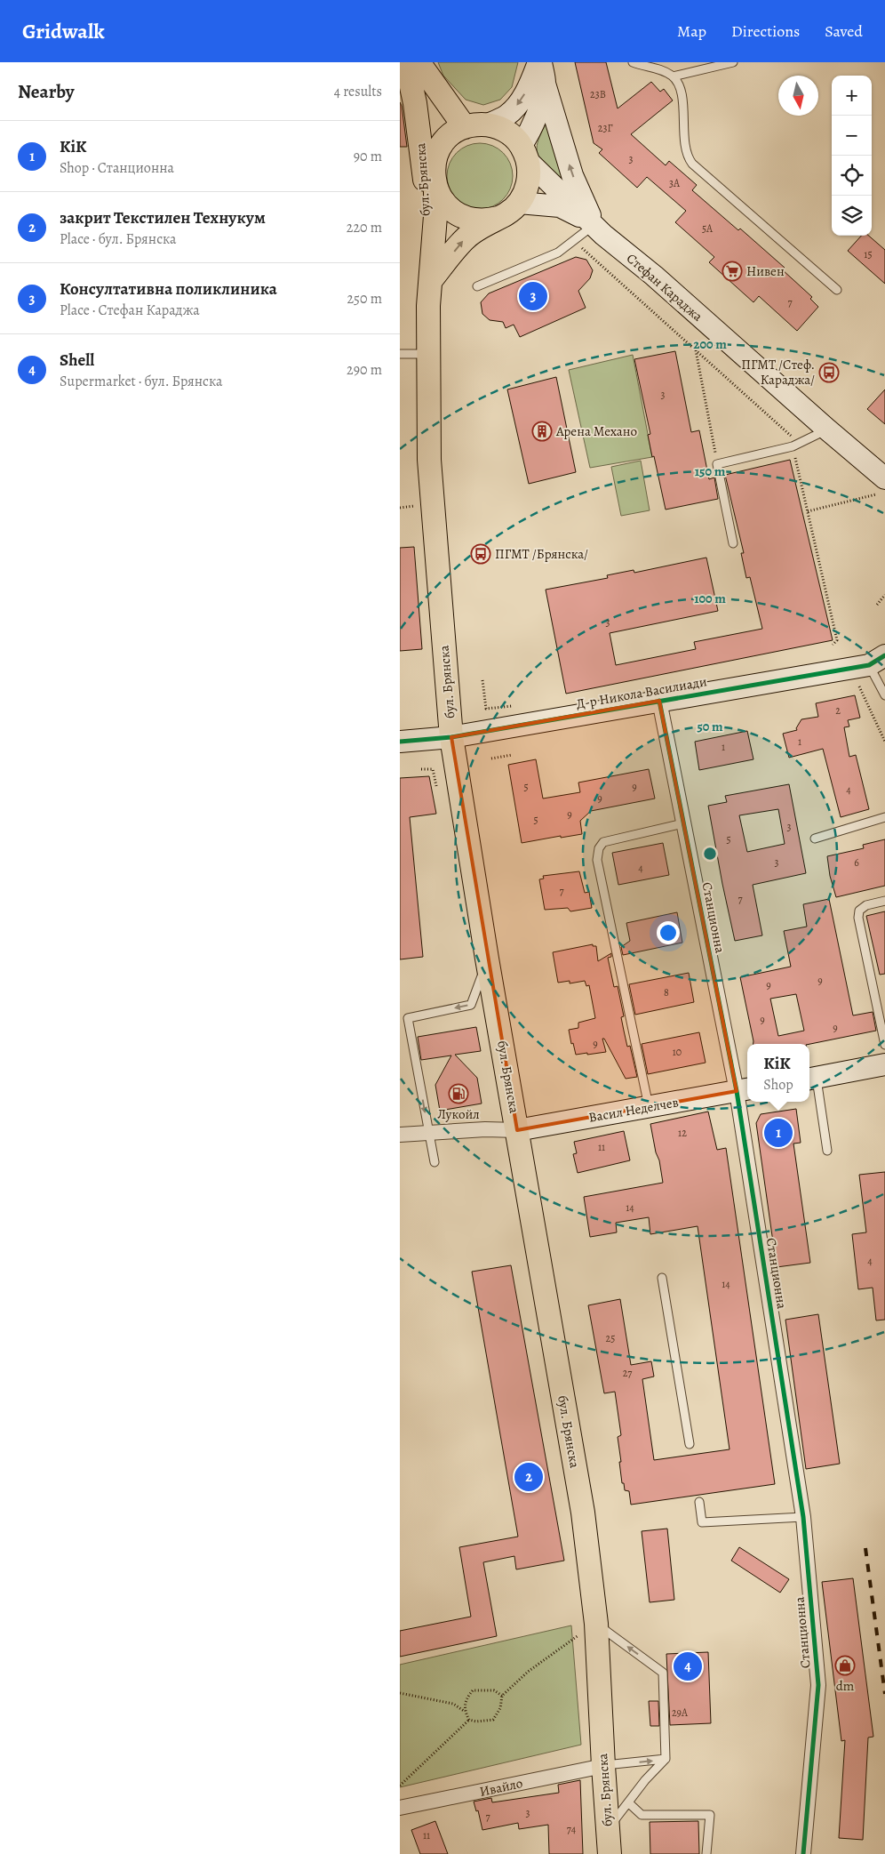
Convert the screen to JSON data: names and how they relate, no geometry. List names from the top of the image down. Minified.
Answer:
{"streets":{"main road":["бул. Брянска","Стефан Караджа","Д-р Никола Василиади","Васил Неделчев"],"street":["Станционна","Ивайло"]},"crossings":[["бул. Брянска","Д-р Никола Василиади"],["бул. Брянска","Васил Неделчев"],["бул. Брянска","Ивайло"],["Д-р Никола Василиади","Станционна"],["Станционна","Васил Неделчев"]],"places":{"supermarket":["Нивен"],"bus stop":["ПГМТ /Стеф. Караджа/","ПГМТ /Брянска/"],"building":["Арена Механо"],"fuel station":["Лукойл"],"shop":["dm"]},"house_numbers":["23В","23Г","3","3А","5А","15","7","3","3","2","1","1","5","9","4","9","9","5","3","5","3","6","4","7","7","9","9","8","9","9","9","10","12","11","14","4","14","25","27","29A","3","7","74","11"],"north":"bottom","page":{"header":"Gridwalk","nav":["Map","Directions","Saved"],"heading":["Nearby","4 results"],"map_buttons":["+","−"],"list":[{"mark":"1","name":"KiK","note":"Shop · Станционна","value":"90 m"},{"mark":"2","name":"закрит Текстилен Технукум","note":"Place · бул. Брянска","value":"220 m"},{"mark":"3","name":"Консултативна поликлиника","note":"Place · Стефан Караджа","value":"250 m"},{"mark":"4","name":"Shell","note":"Supermarket · бул. Брянска","value":"290 m"}],"pins":["3","1","2","4"],"popup":["KiK","Shop"]},"rings":["200 m","150 m","100 m","50 m"]}
